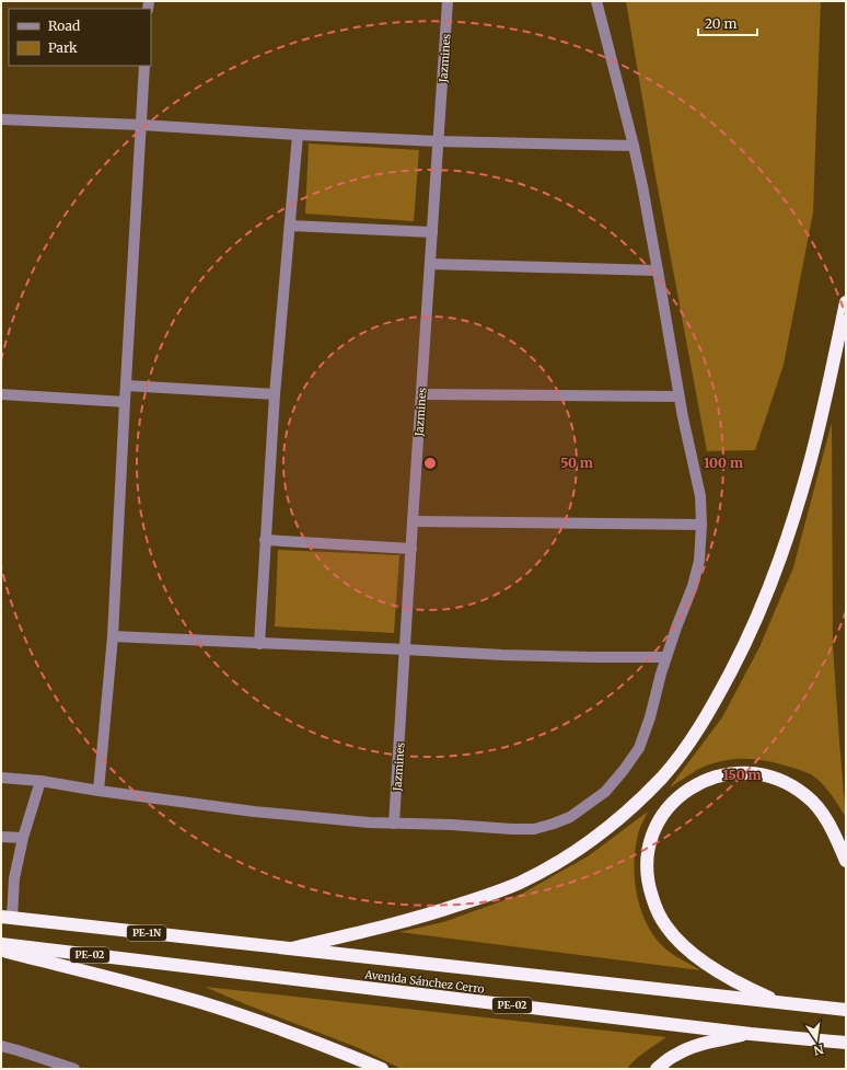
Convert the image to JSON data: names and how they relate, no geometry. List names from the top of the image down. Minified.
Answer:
{"streets":{"highway":["PE-1N","PE-02","Avenida Sánchez Cerro"],"street":["Jazmines"]},"legend":["Road","Park"],"scale_bar":"20 m","north":"bottom","rings":["50 m","100 m","150 m"]}
